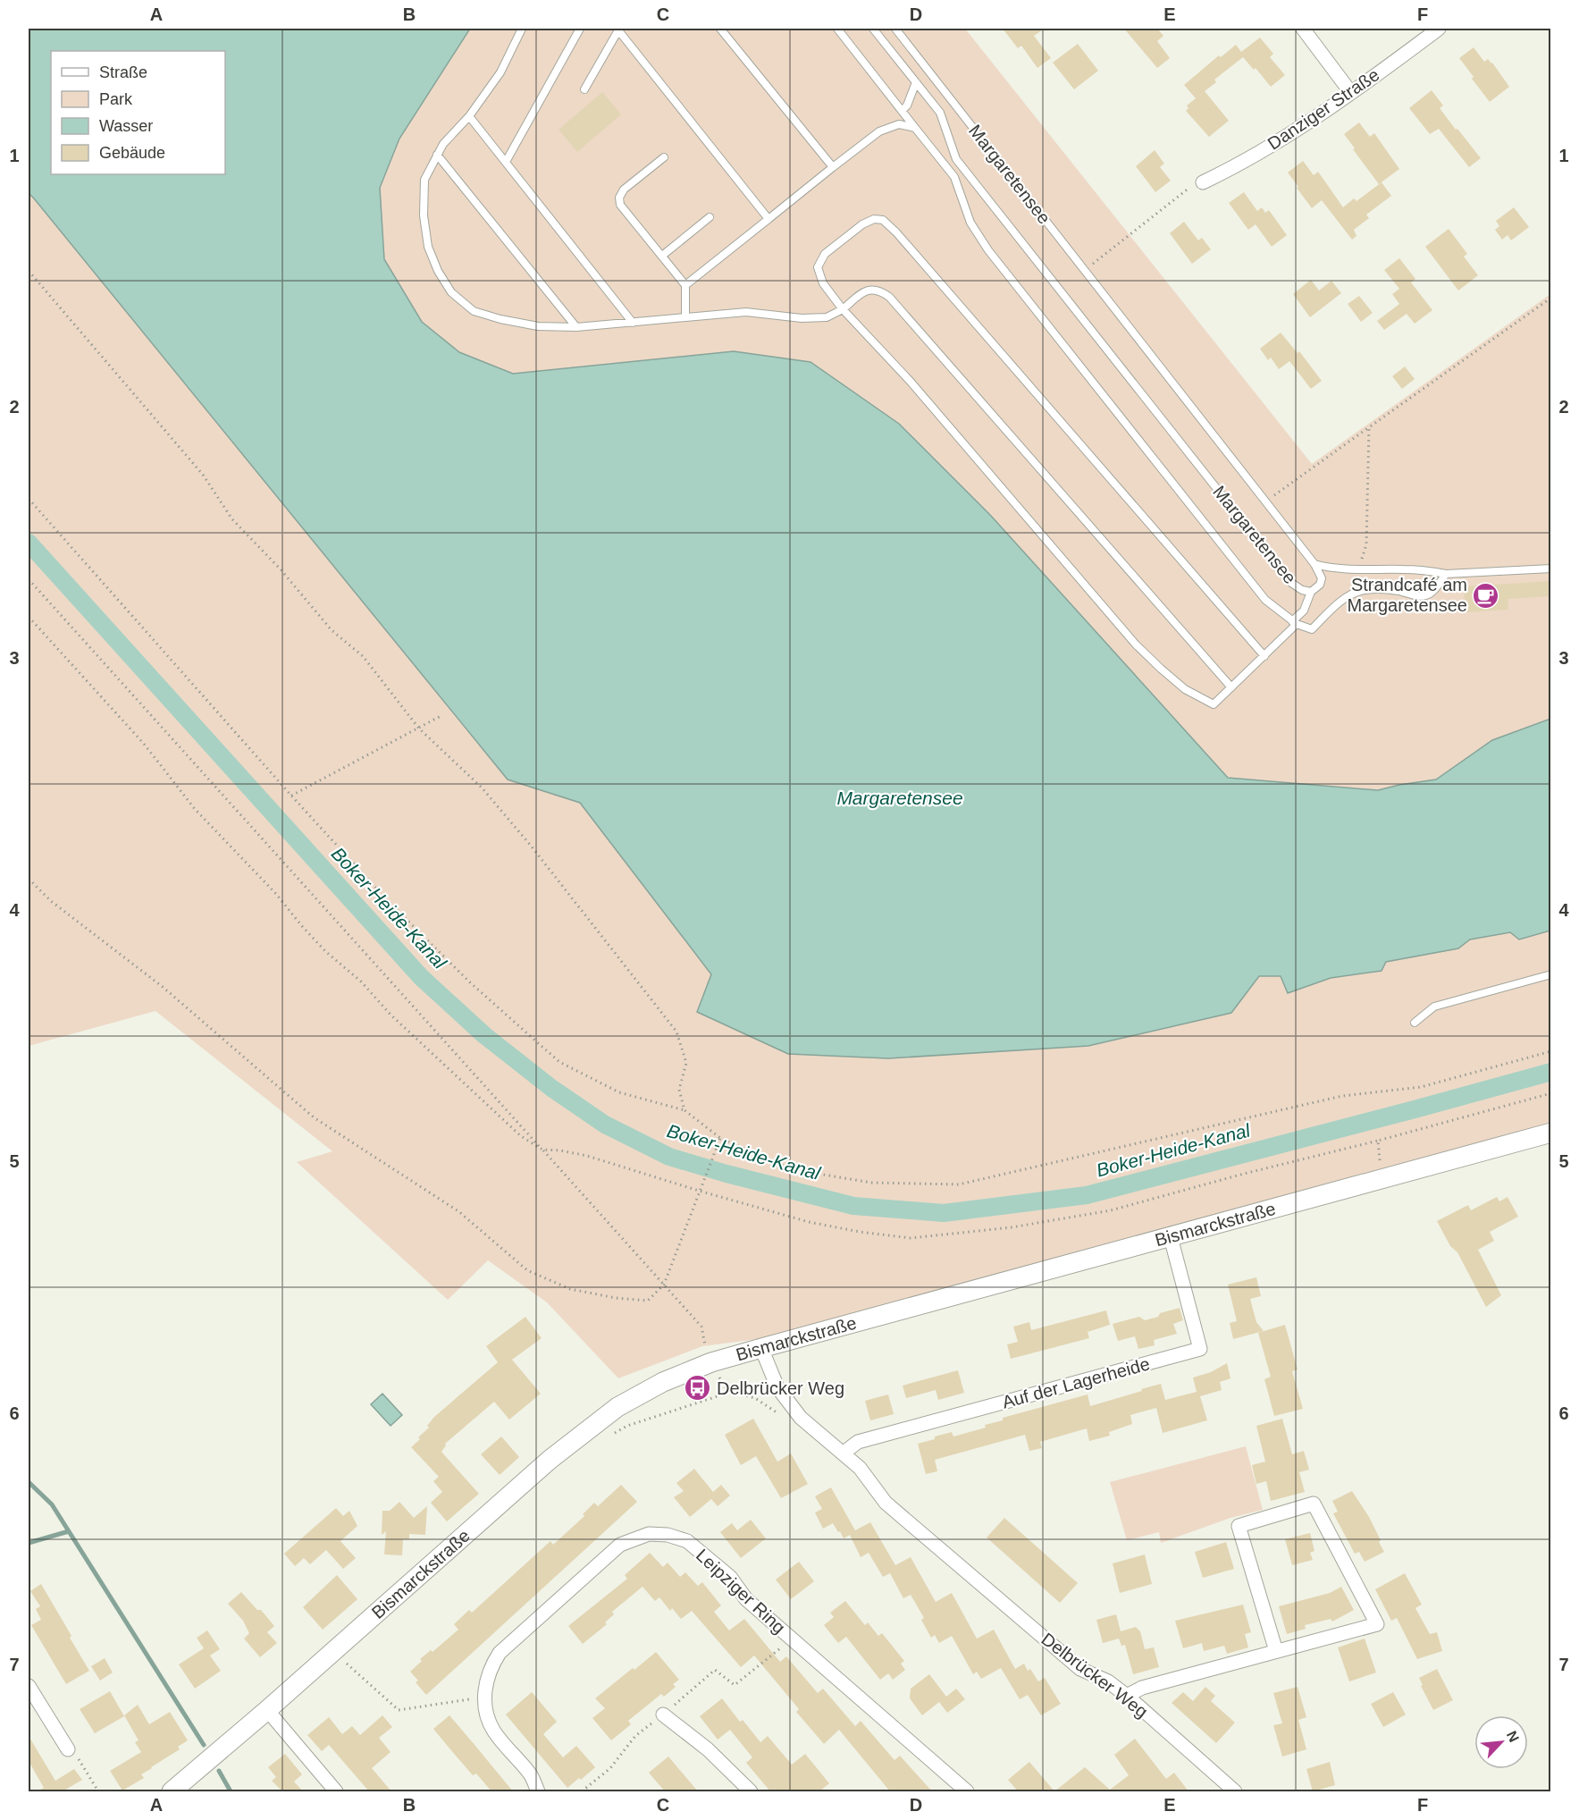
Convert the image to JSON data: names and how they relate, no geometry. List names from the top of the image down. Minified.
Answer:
{"streets":{"main road":["Bismarckstraße"],"street":["Danziger Straße","Auf der Lagerheide","Leipziger Ring","Delbrücker Weg"],"lane":["Margaretensee"]},"crossings":[["Bismarckstraße","Auf der Lagerheide"],["Bismarckstraße","Delbrücker Weg"],["Auf der Lagerheide","Delbrücker Weg"]],"water":["Margaretensee","Boker-Heide-Kanal"],"places":{"cafe":["Strandcafé am Margaretensee"],"bus stop":["Delbrücker Weg"]},"legend":["Straße","Park","Wasser","Gebäude"],"north":"top right","grid":{"columns":["A","B","C","D","E","F"],"rows":["1","2","3","4","5","6","7"]}}
